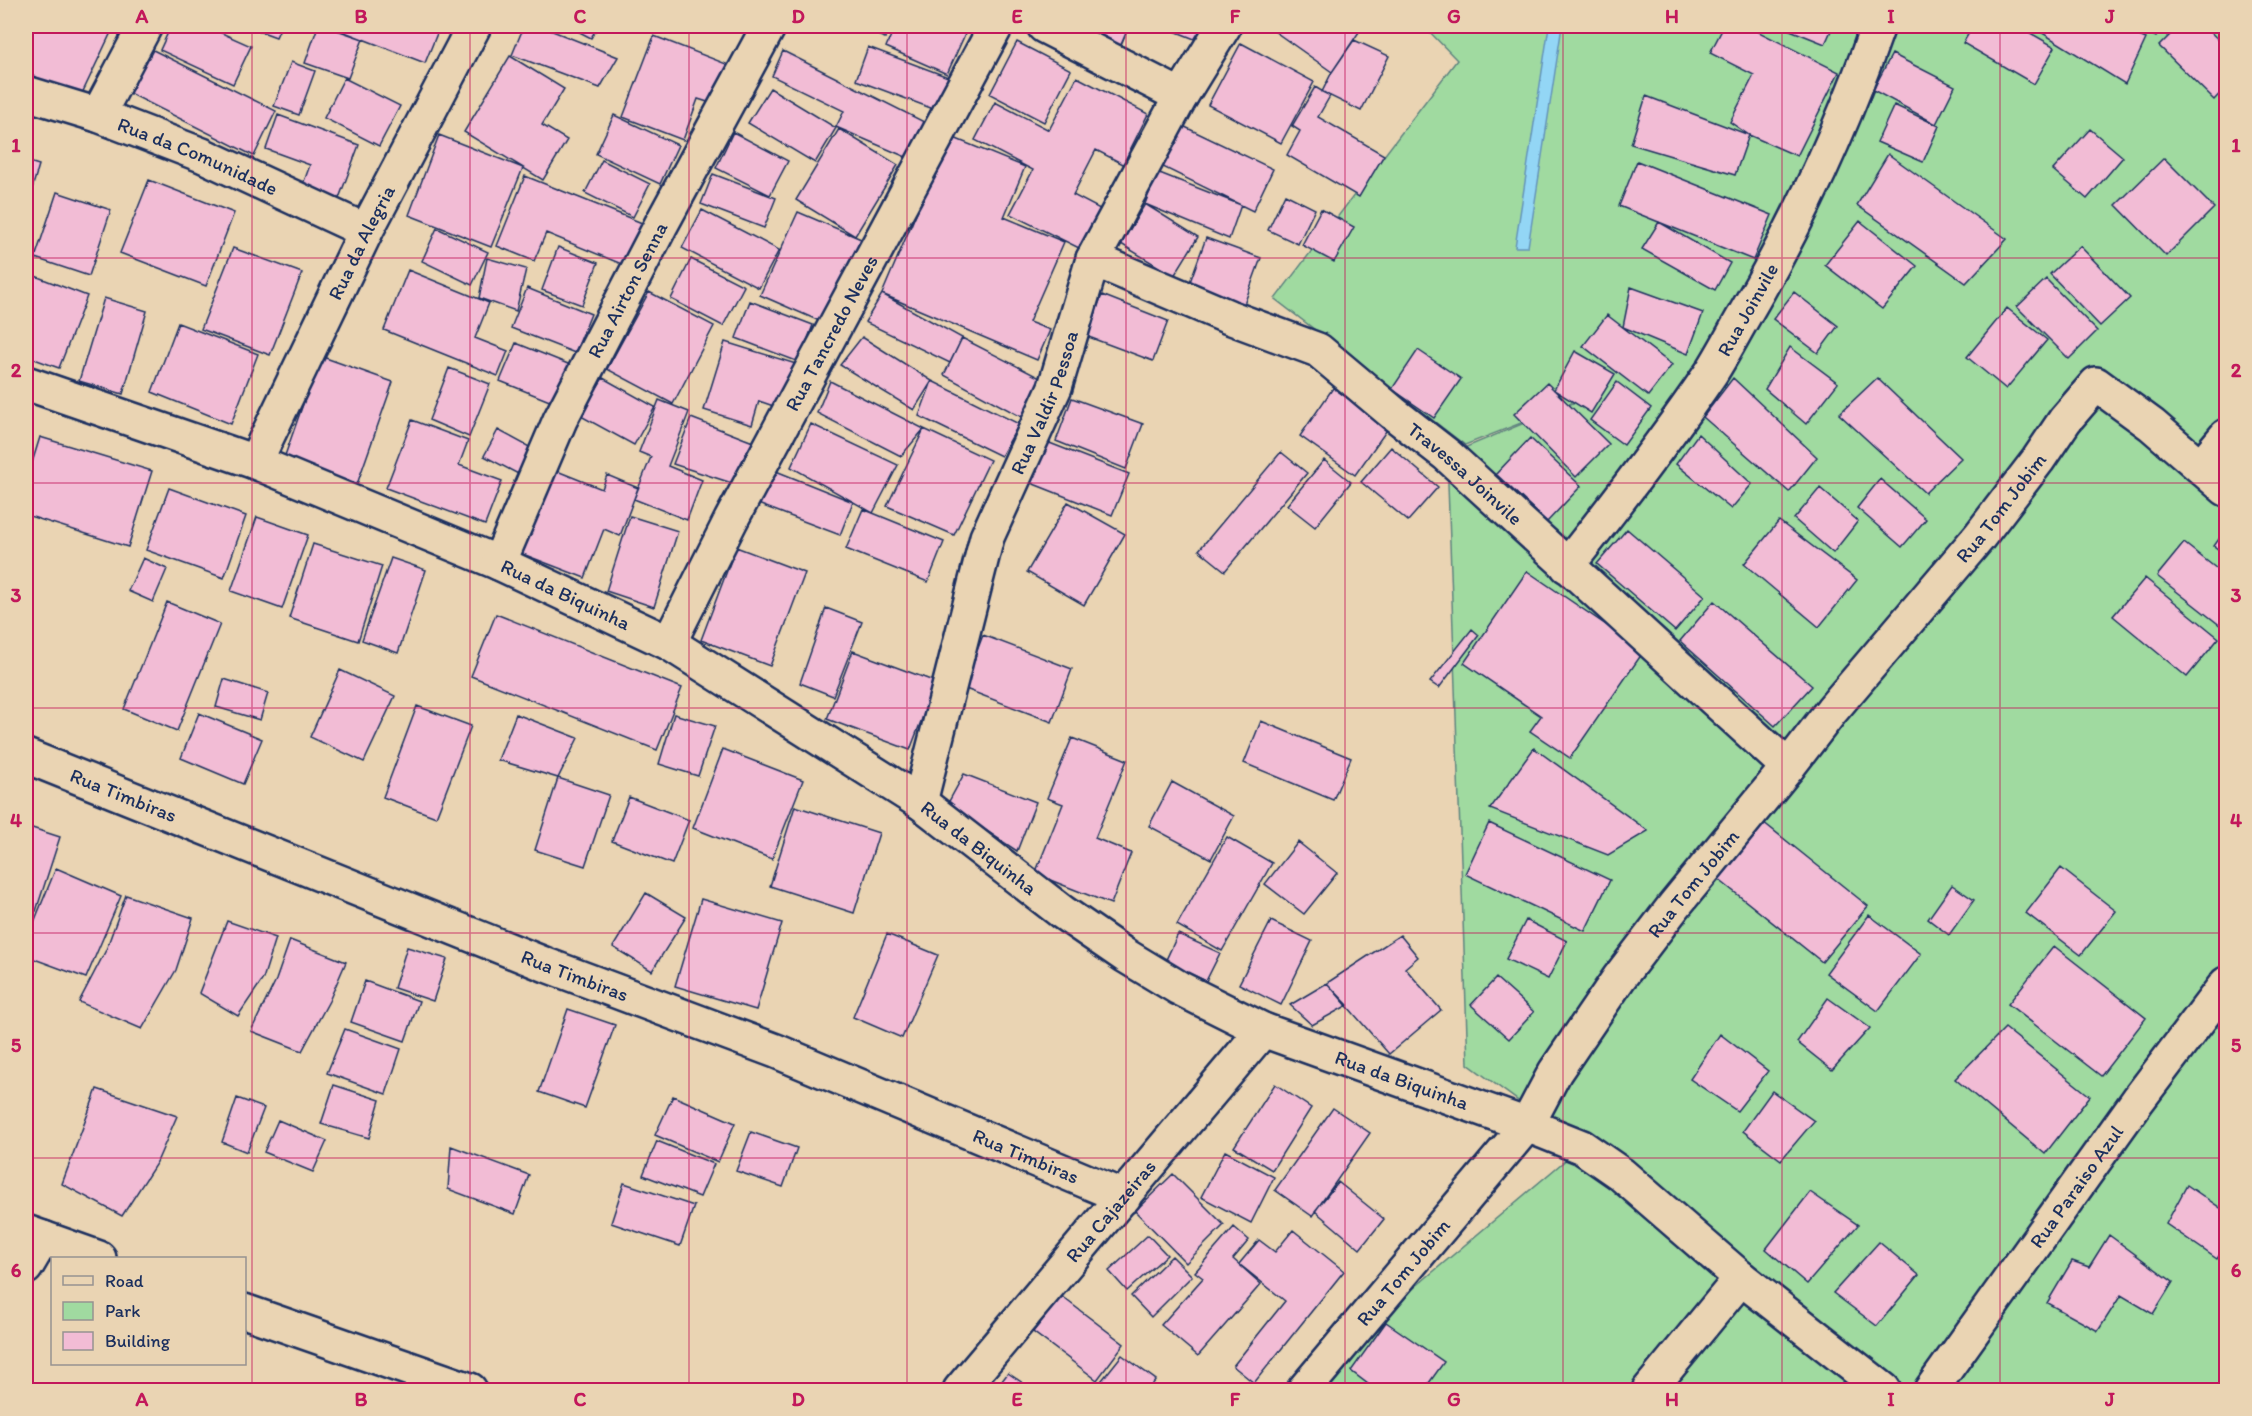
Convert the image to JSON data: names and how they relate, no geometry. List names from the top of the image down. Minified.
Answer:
{"streets":{"street":["Rua da Comunidade","Rua da Alegria","Rua Airton Senna","Rua Joinvile","Rua Tancredo Neves","Rua Valdir Pessoa","Travessa Joinvile","Rua Tom Jobim","Rua da Biquinha","Rua Timbiras","Rua Paraiso Azul","Rua Cajazeiras"]},"crossings":[["Rua da Comunidade","Rua da Alegria"],["Rua da Alegria","Rua da Biquinha"],["Rua Airton Senna","Rua da Biquinha"],["Rua Joinvile","Travessa Joinvile"],["Rua Tancredo Neves","Rua da Biquinha"],["Rua Valdir Pessoa","Travessa Joinvile"],["Rua Valdir Pessoa","Rua da Biquinha"],["Travessa Joinvile","Rua Tom Jobim"],["Rua Tom Jobim","Rua da Biquinha"],["Rua da Biquinha","Rua Cajazeiras"],["Rua Timbiras","Rua Cajazeiras"]],"legend":["Road","Park","Building"],"grid":{"columns":["A","B","C","D","E","F","G","H","I","J"],"rows":["1","2","3","4","5","6"]}}
